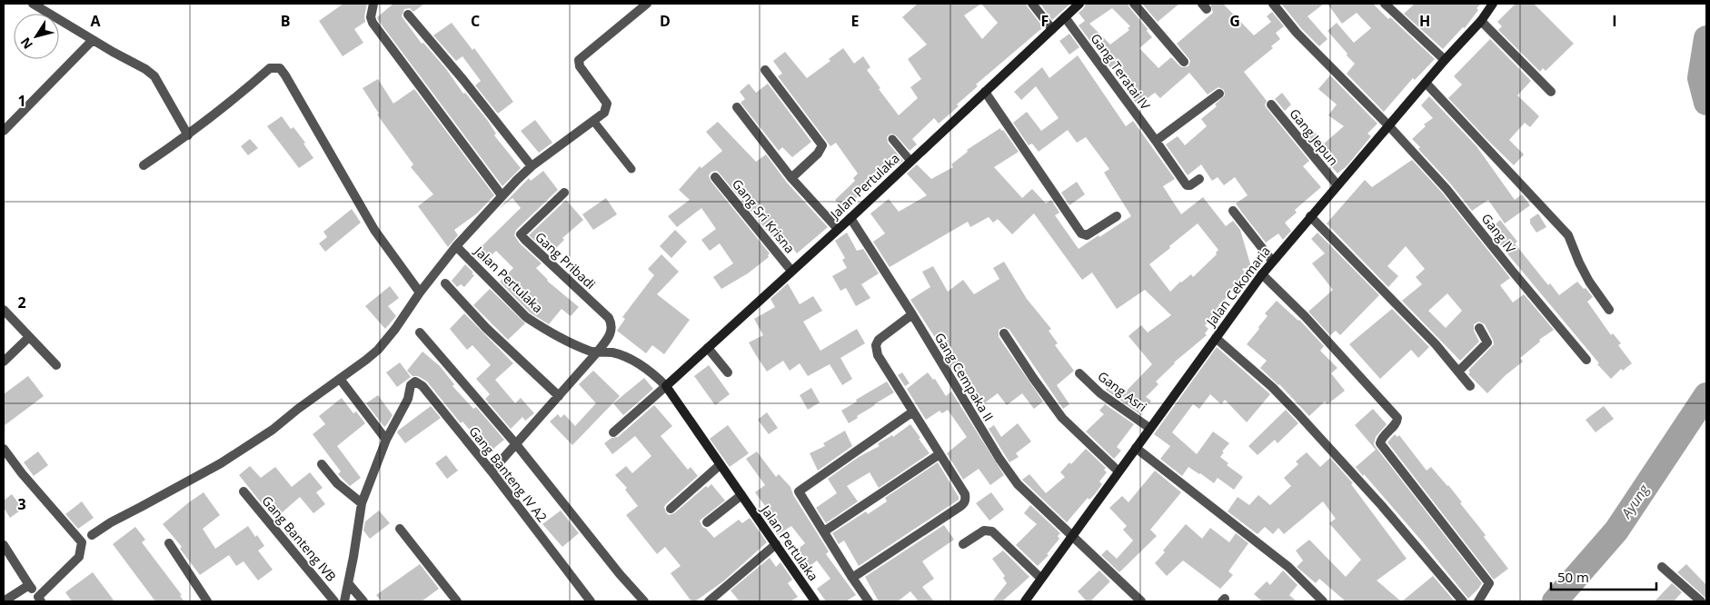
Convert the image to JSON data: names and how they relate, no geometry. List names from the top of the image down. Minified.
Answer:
{"streets":{"street":["Gang Teratai IV","Gang Jepun","Jalan Pertulaka","Gang Sri Krisna","Gang IV","Gang Pribadi","Jalan Cekomaria","Gang Cempaka II","Gang Asri","Gang Banteng IV A2","Gang Banteng IVB"]},"crossings":[["Gang Teratai IV","Jalan Pertulaka"],["Gang Jepun","Jalan Cekomaria"],["Jalan Pertulaka","Gang Sri Krisna"],["Jalan Pertulaka","Gang Pribadi"],["Jalan Pertulaka","Gang Cempaka II"],["Gang IV","Jalan Cekomaria"],["Jalan Cekomaria","Gang Cempaka II"],["Jalan Cekomaria","Gang Asri"]],"water":["Ayung"],"scale_bar":"50 m","north":"bottom left","grid":{"columns":["A","B","C","D","E","F","G","H","I"],"rows":["1","2","3"]}}
